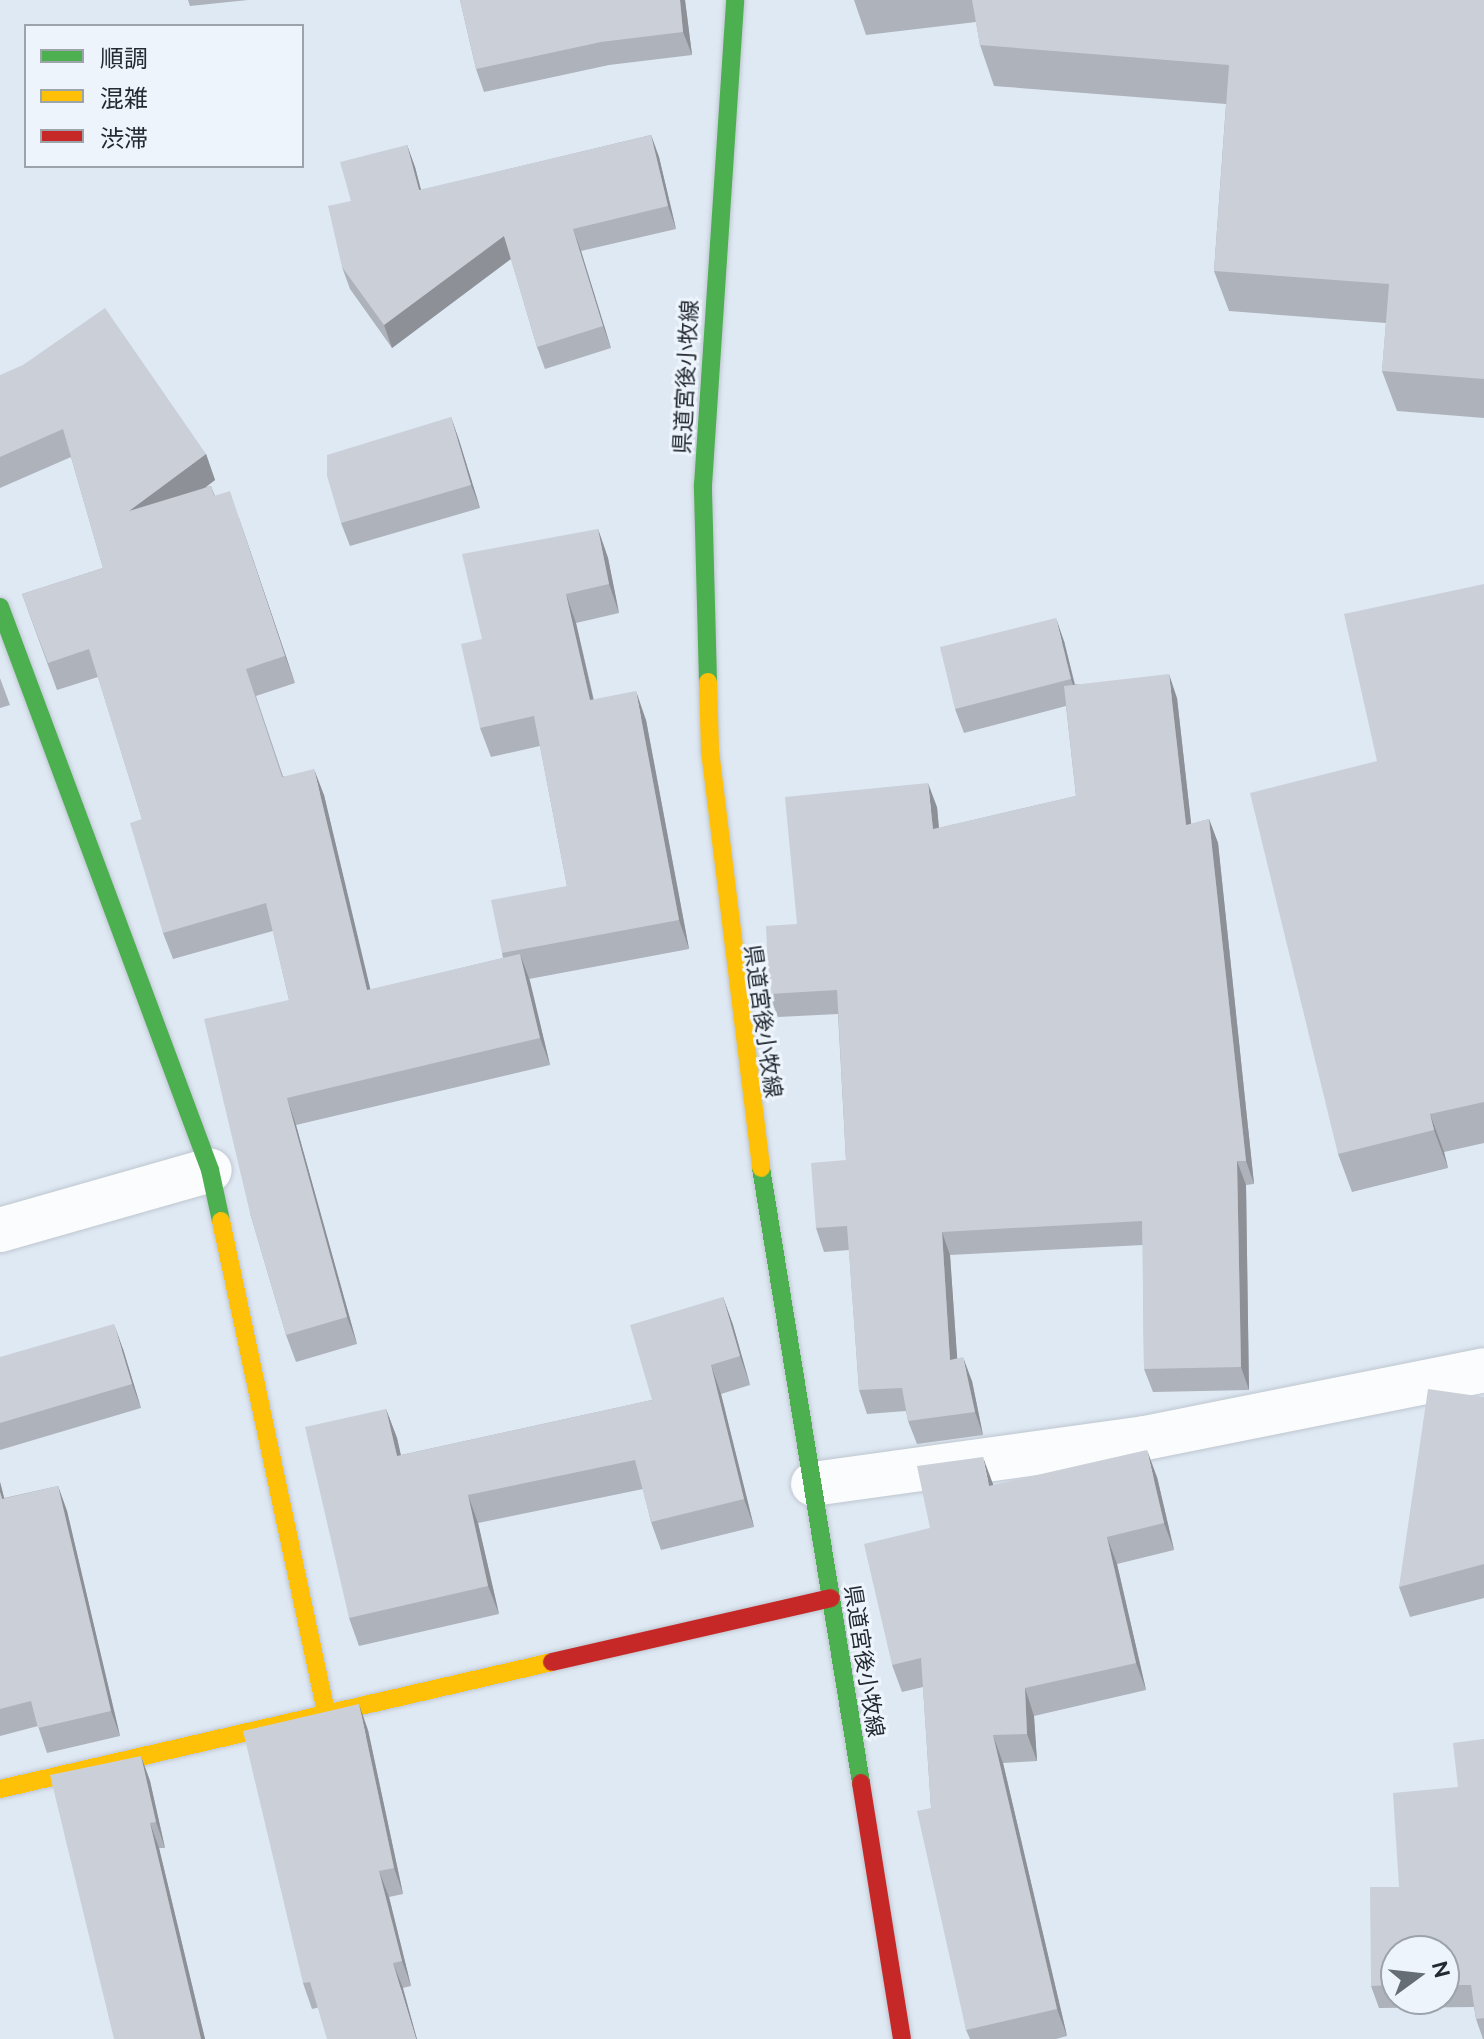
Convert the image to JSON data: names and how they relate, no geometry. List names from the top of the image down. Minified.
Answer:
{"streets":{"main road":["県道宮後小牧線"]},"legend":["順調","混雑","渋滞"],"north":"right"}
